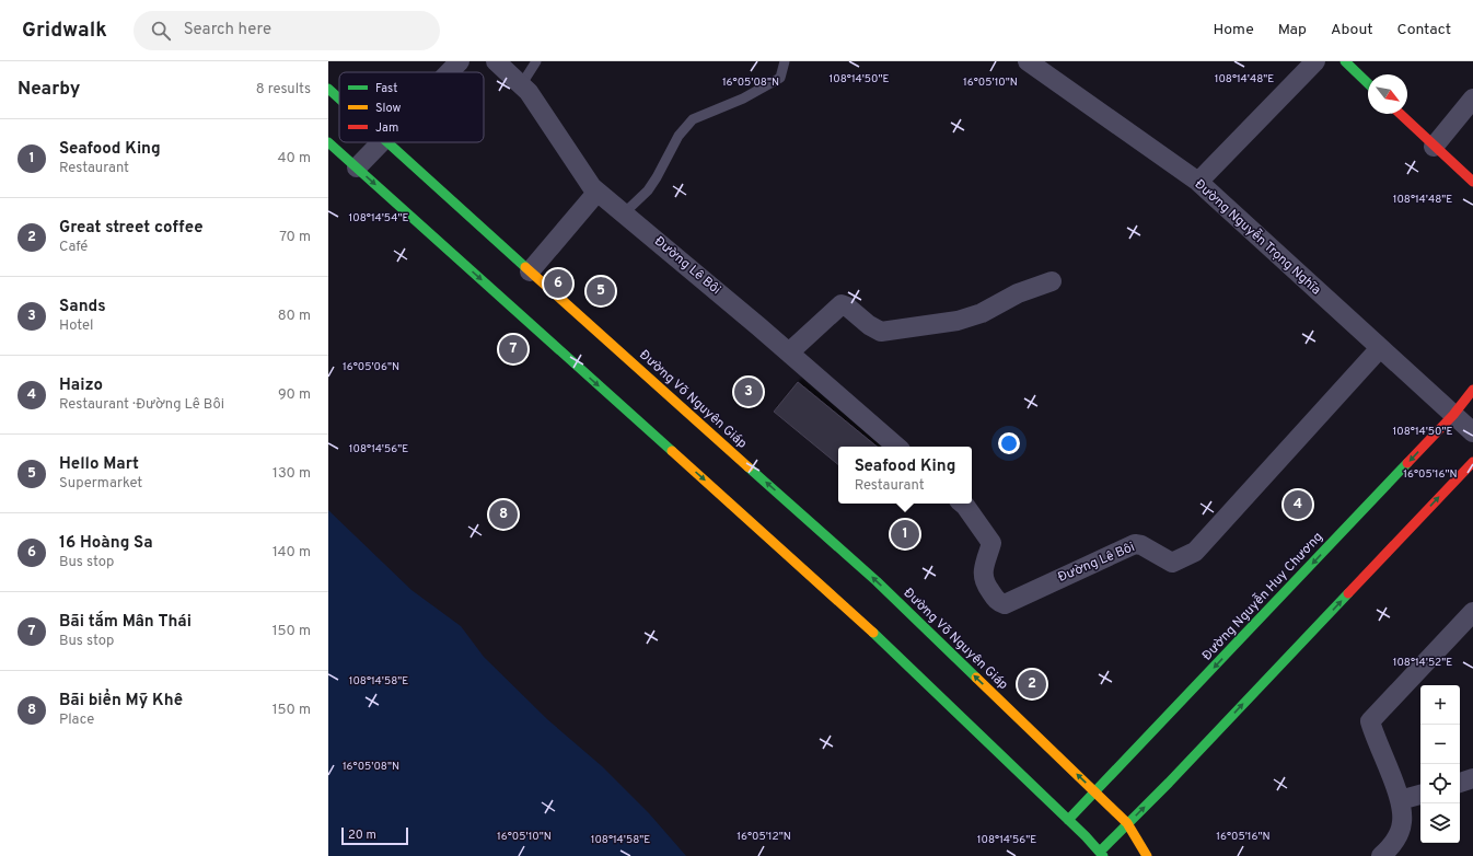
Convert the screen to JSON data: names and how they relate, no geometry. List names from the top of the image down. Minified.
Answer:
{"streets":{"main road":["Đường Võ Nguyên Giáp","Đường Nguyễn Huy Chương"],"street":["Đường Nguyễn Trọng Nghĩa","Đường Lê Bôi"]},"crossings":[["Đường Nguyễn Trọng Nghĩa","Đường Lê Bôi"],["Đường Nguyễn Trọng Nghĩa","Đường Nguyễn Huy Chương"],["Đường Võ Nguyên Giáp","Đường Nguyễn Huy Chương"]],"legend":["Fast","Slow","Jam"],"scale_bar":"20 m","north":"bottom right","page":{"header":"Gridwalk","search":"Search here","nav":["Home","Map","About","Contact"],"heading":["Nearby","8 results"],"list":[{"mark":"1","name":"Seafood King","note":"Restaurant","value":"40 m"},{"mark":"2","name":"Great street coffee","note":"Café","value":"70 m"},{"mark":"3","name":"Sands","note":"Hotel","value":"80 m"},{"mark":"4","name":"Haizo","note":"Restaurant · Đường Lê Bôi","value":"90 m"},{"mark":"5","name":"Hello Mart","note":"Supermarket","value":"130 m"},{"mark":"6","name":"16 Hoàng Sa","note":"Bus stop","value":"140 m"},{"mark":"7","name":"Bãi tắm Mân Thái","note":"Bus stop","value":"150 m"},{"mark":"8","name":"Bãi biển Mỹ Khê","note":"Place","value":"150 m"}],"pins":["6","5","7","3","4","8","1","2"],"popup":["Seafood King","Restaurant"],"map_buttons":["+","−"],"scale":"20 m"},"coordinates":["108°14'50\"E","108°14'48\"E","16°05'10\"N","16°05'08\"N","108°14'54\"E","16°05'06\"N","108°14'56\"E","16°05'16\"N","108°14'52\"E","108°14'58\"E","16°05'12\"N"]}
